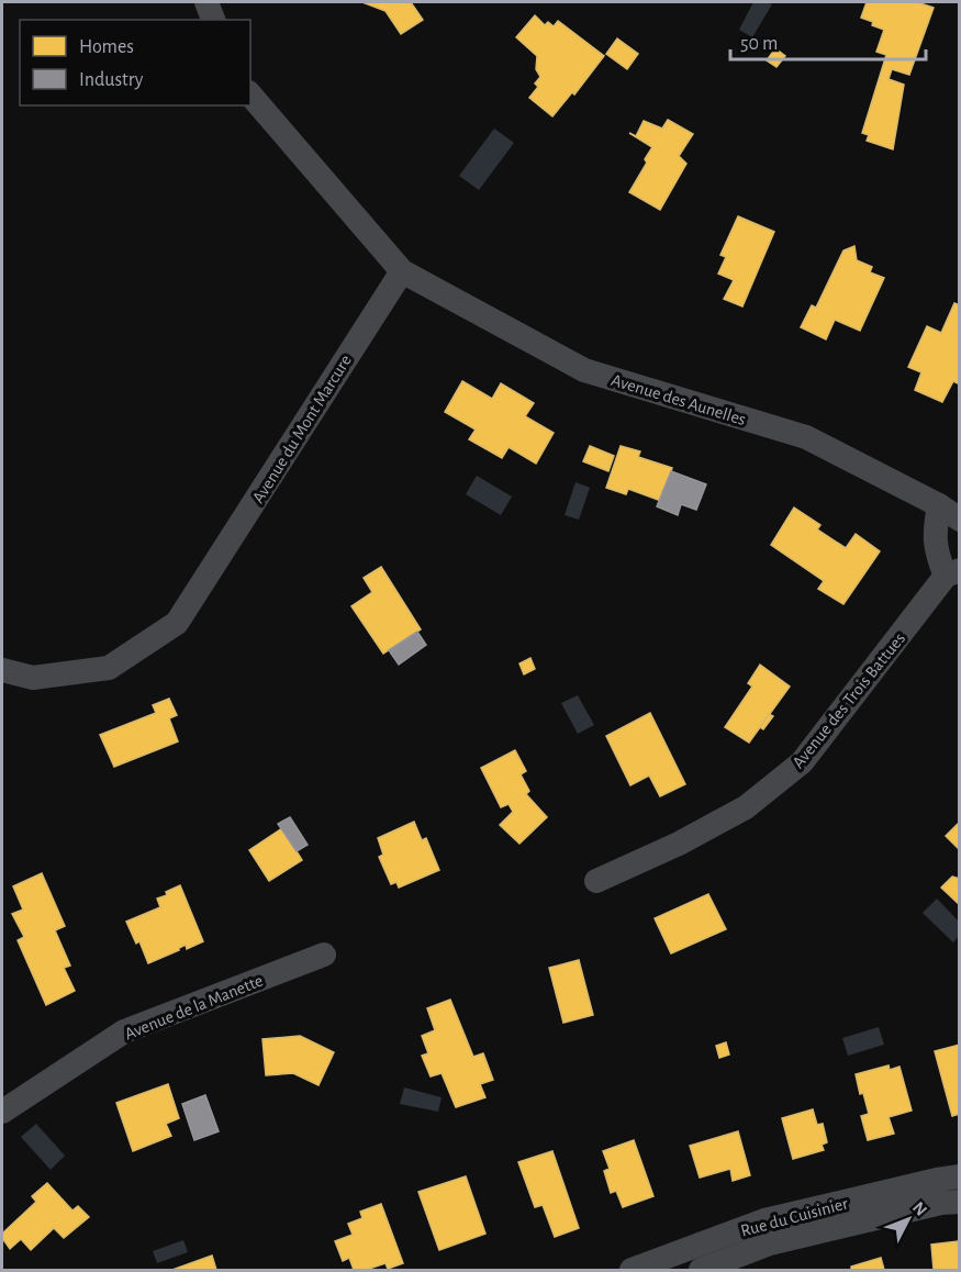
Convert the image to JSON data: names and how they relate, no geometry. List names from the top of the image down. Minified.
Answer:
{"streets":{"street":["Avenue des Aunelles","Avenue du Mont Marcure","Avenue des Trois Battues","Avenue de la Manette","Rue du Cuisinier"]},"crossings":[["Avenue des Aunelles","Avenue du Mont Marcure"],["Avenue des Aunelles","Avenue des Trois Battues"]],"legend":["Homes","Industry"],"scale_bar":"50 m","north":"top right"}
